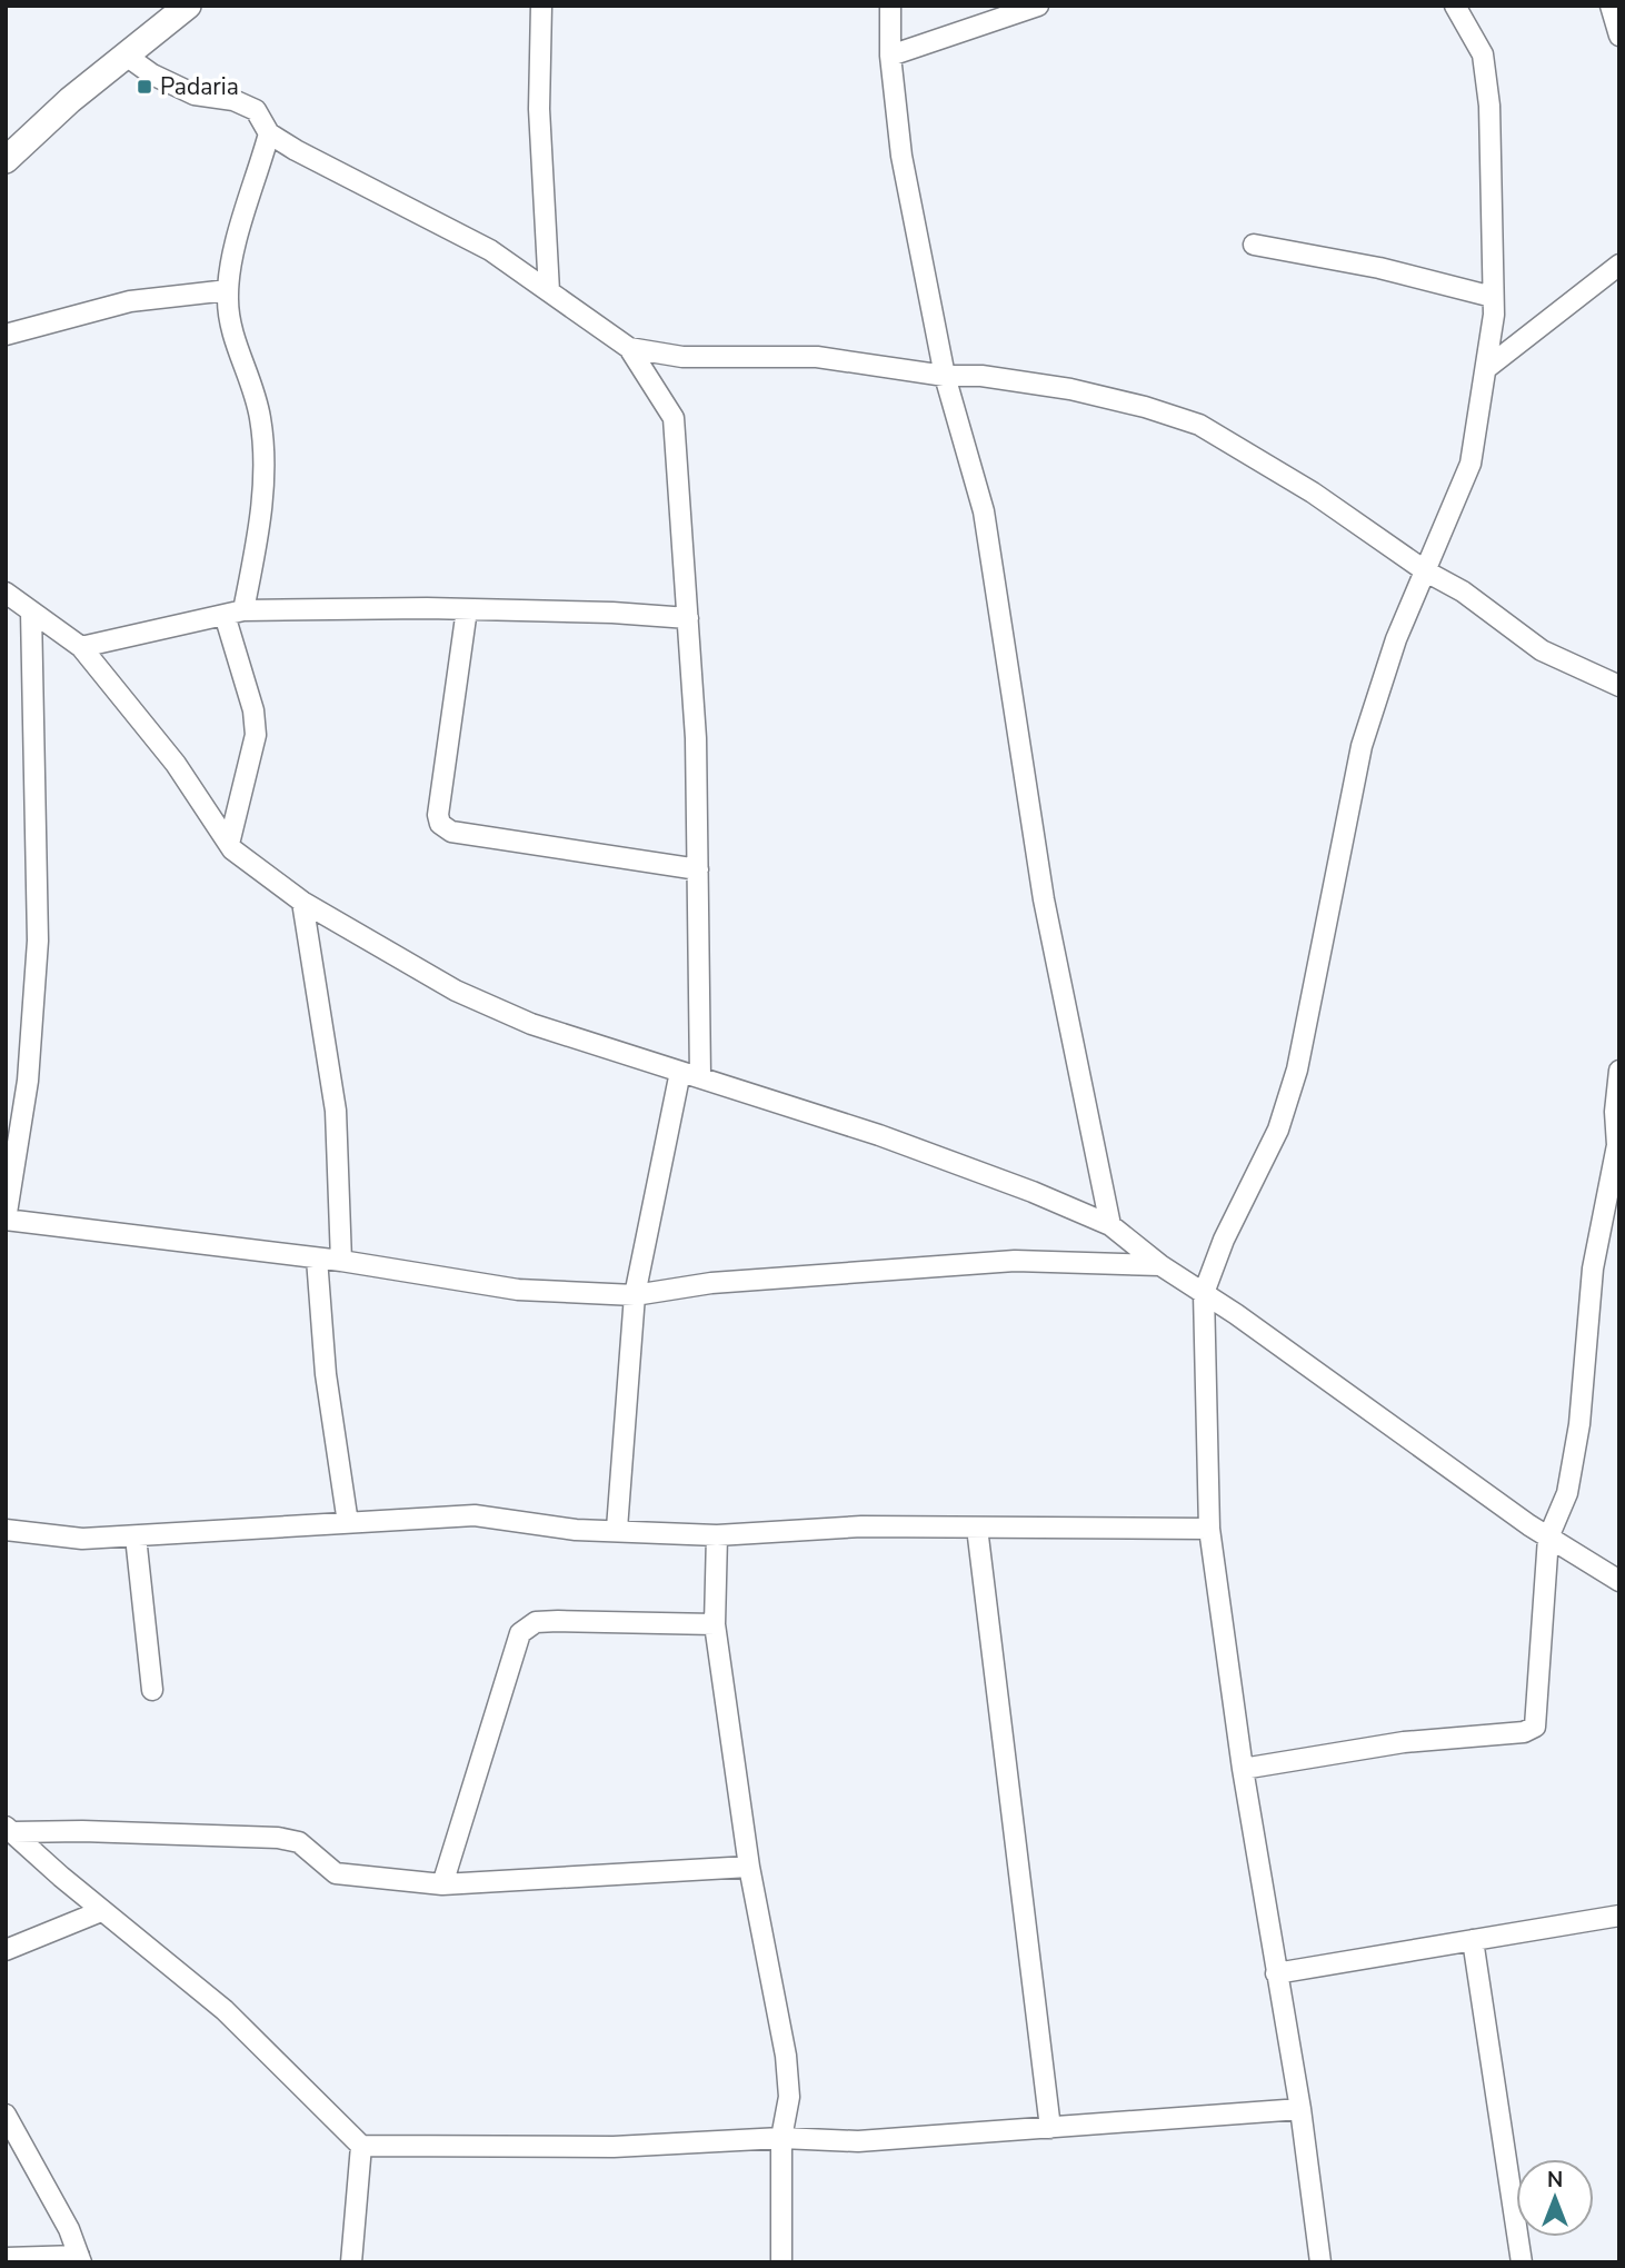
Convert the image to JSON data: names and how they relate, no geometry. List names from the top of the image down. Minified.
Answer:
{"places":{"transit":["Padaria"]},"north":"top"}
